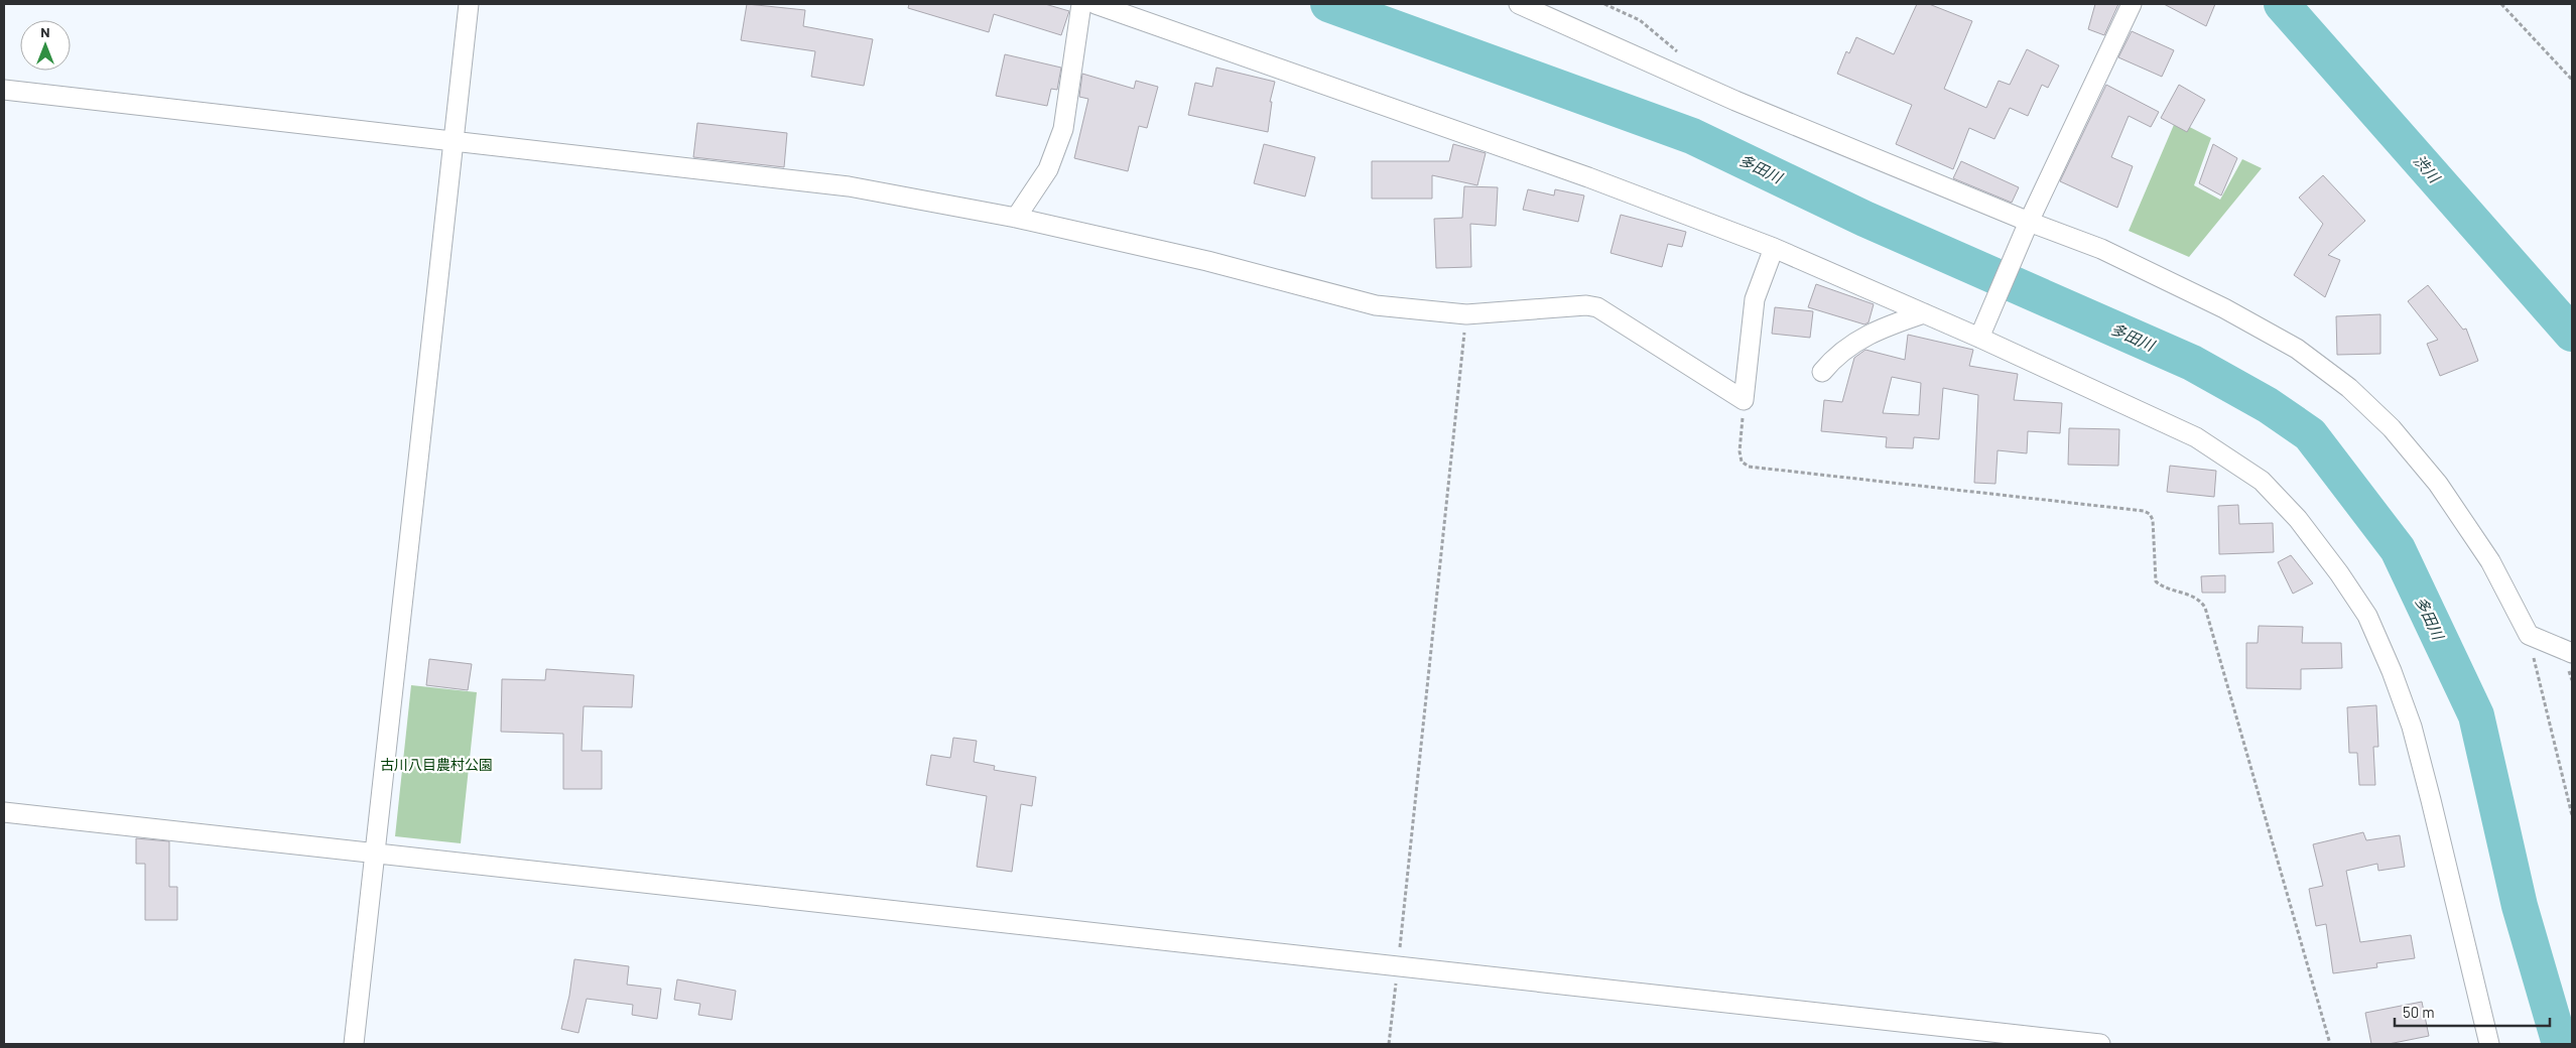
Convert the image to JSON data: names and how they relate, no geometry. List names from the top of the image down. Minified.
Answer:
{"water":["多田川","渋川"],"parks":["古川八目農村公園"],"scale_bar":"50 m","north":"top"}
